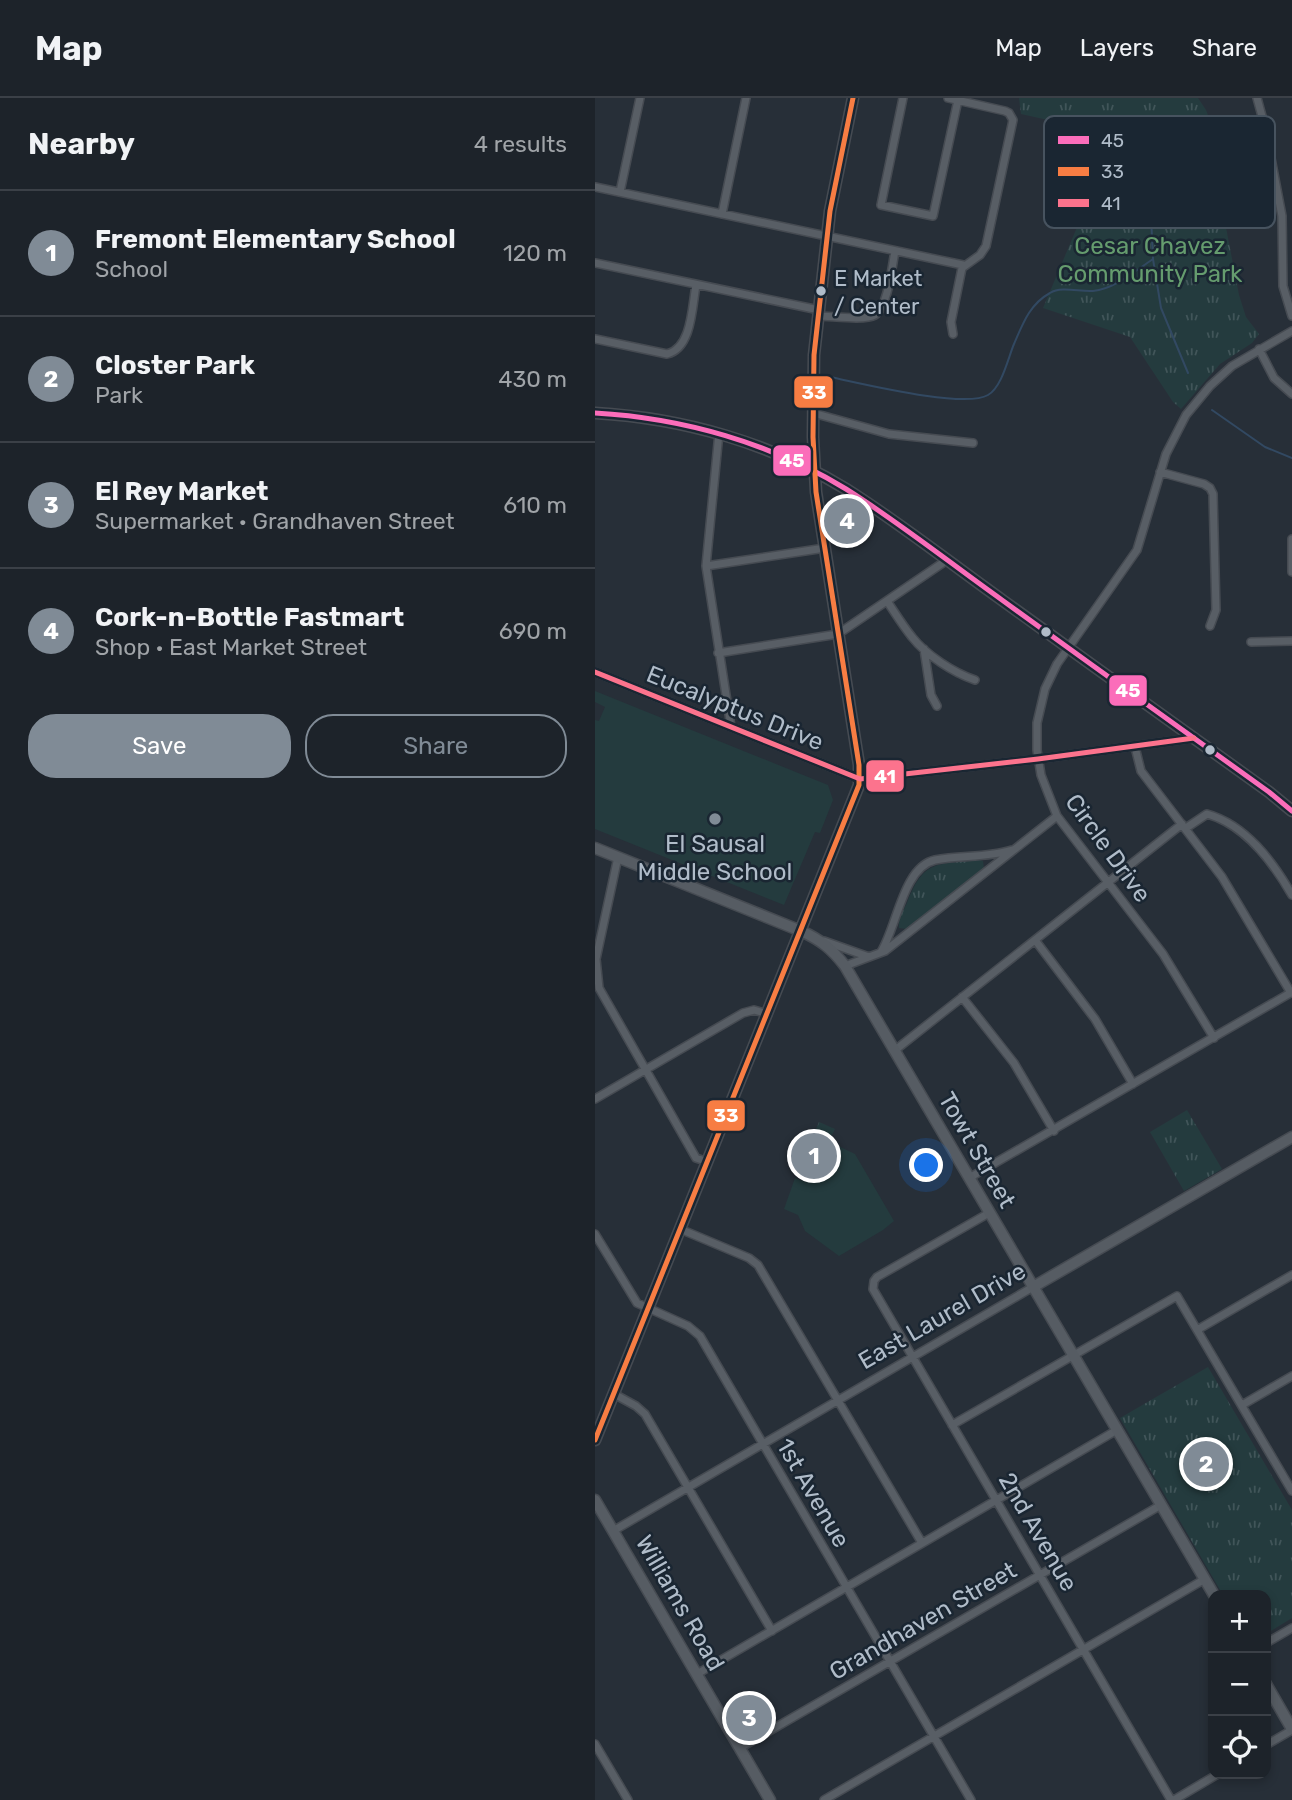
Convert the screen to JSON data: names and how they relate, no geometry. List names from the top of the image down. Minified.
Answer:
{"streets":{"main road":["Towt Street","East Laurel Drive","Williams Road"],"street":["Eucalyptus Drive","Circle Drive","1st Avenue","2nd Avenue","Grandhaven Street"]},"crossings":[["Eucalyptus Drive","Circle Drive"],["Towt Street","East Laurel Drive"],["Towt Street","2nd Avenue"],["Towt Street","Grandhaven Street"],["East Laurel Drive","1st Avenue"],["East Laurel Drive","2nd Avenue"],["East Laurel Drive","Williams Road"],["1st Avenue","Grandhaven Street"],["2nd Avenue","Grandhaven Street"],["Williams Road","Grandhaven Street"]],"parks":["Cesar Chavez Community Park"],"places":["E Market / Center","El Sausal Middle School"],"lines":["transit line 33","transit line 45","transit line 41"],"legend":["45","33","41"],"page":{"header":"Map","nav":["Map","Layers","Share"],"heading":["Nearby","4 results"],"list":[{"mark":"1","name":"Fremont Elementary School","note":"School","value":"120 m"},{"mark":"2","name":"Closter Park","note":"Park","value":"430 m"},{"mark":"3","name":"El Rey Market","note":"Supermarket · Grandhaven Street","value":"610 m"},{"mark":"4","name":"Cork-n-Bottle Fastmart","note":"Shop · East Market Street","value":"690 m"}],"pins":["4","1","2","3"],"buttons":["Save","Share"],"map_buttons":["+","−"]}}
